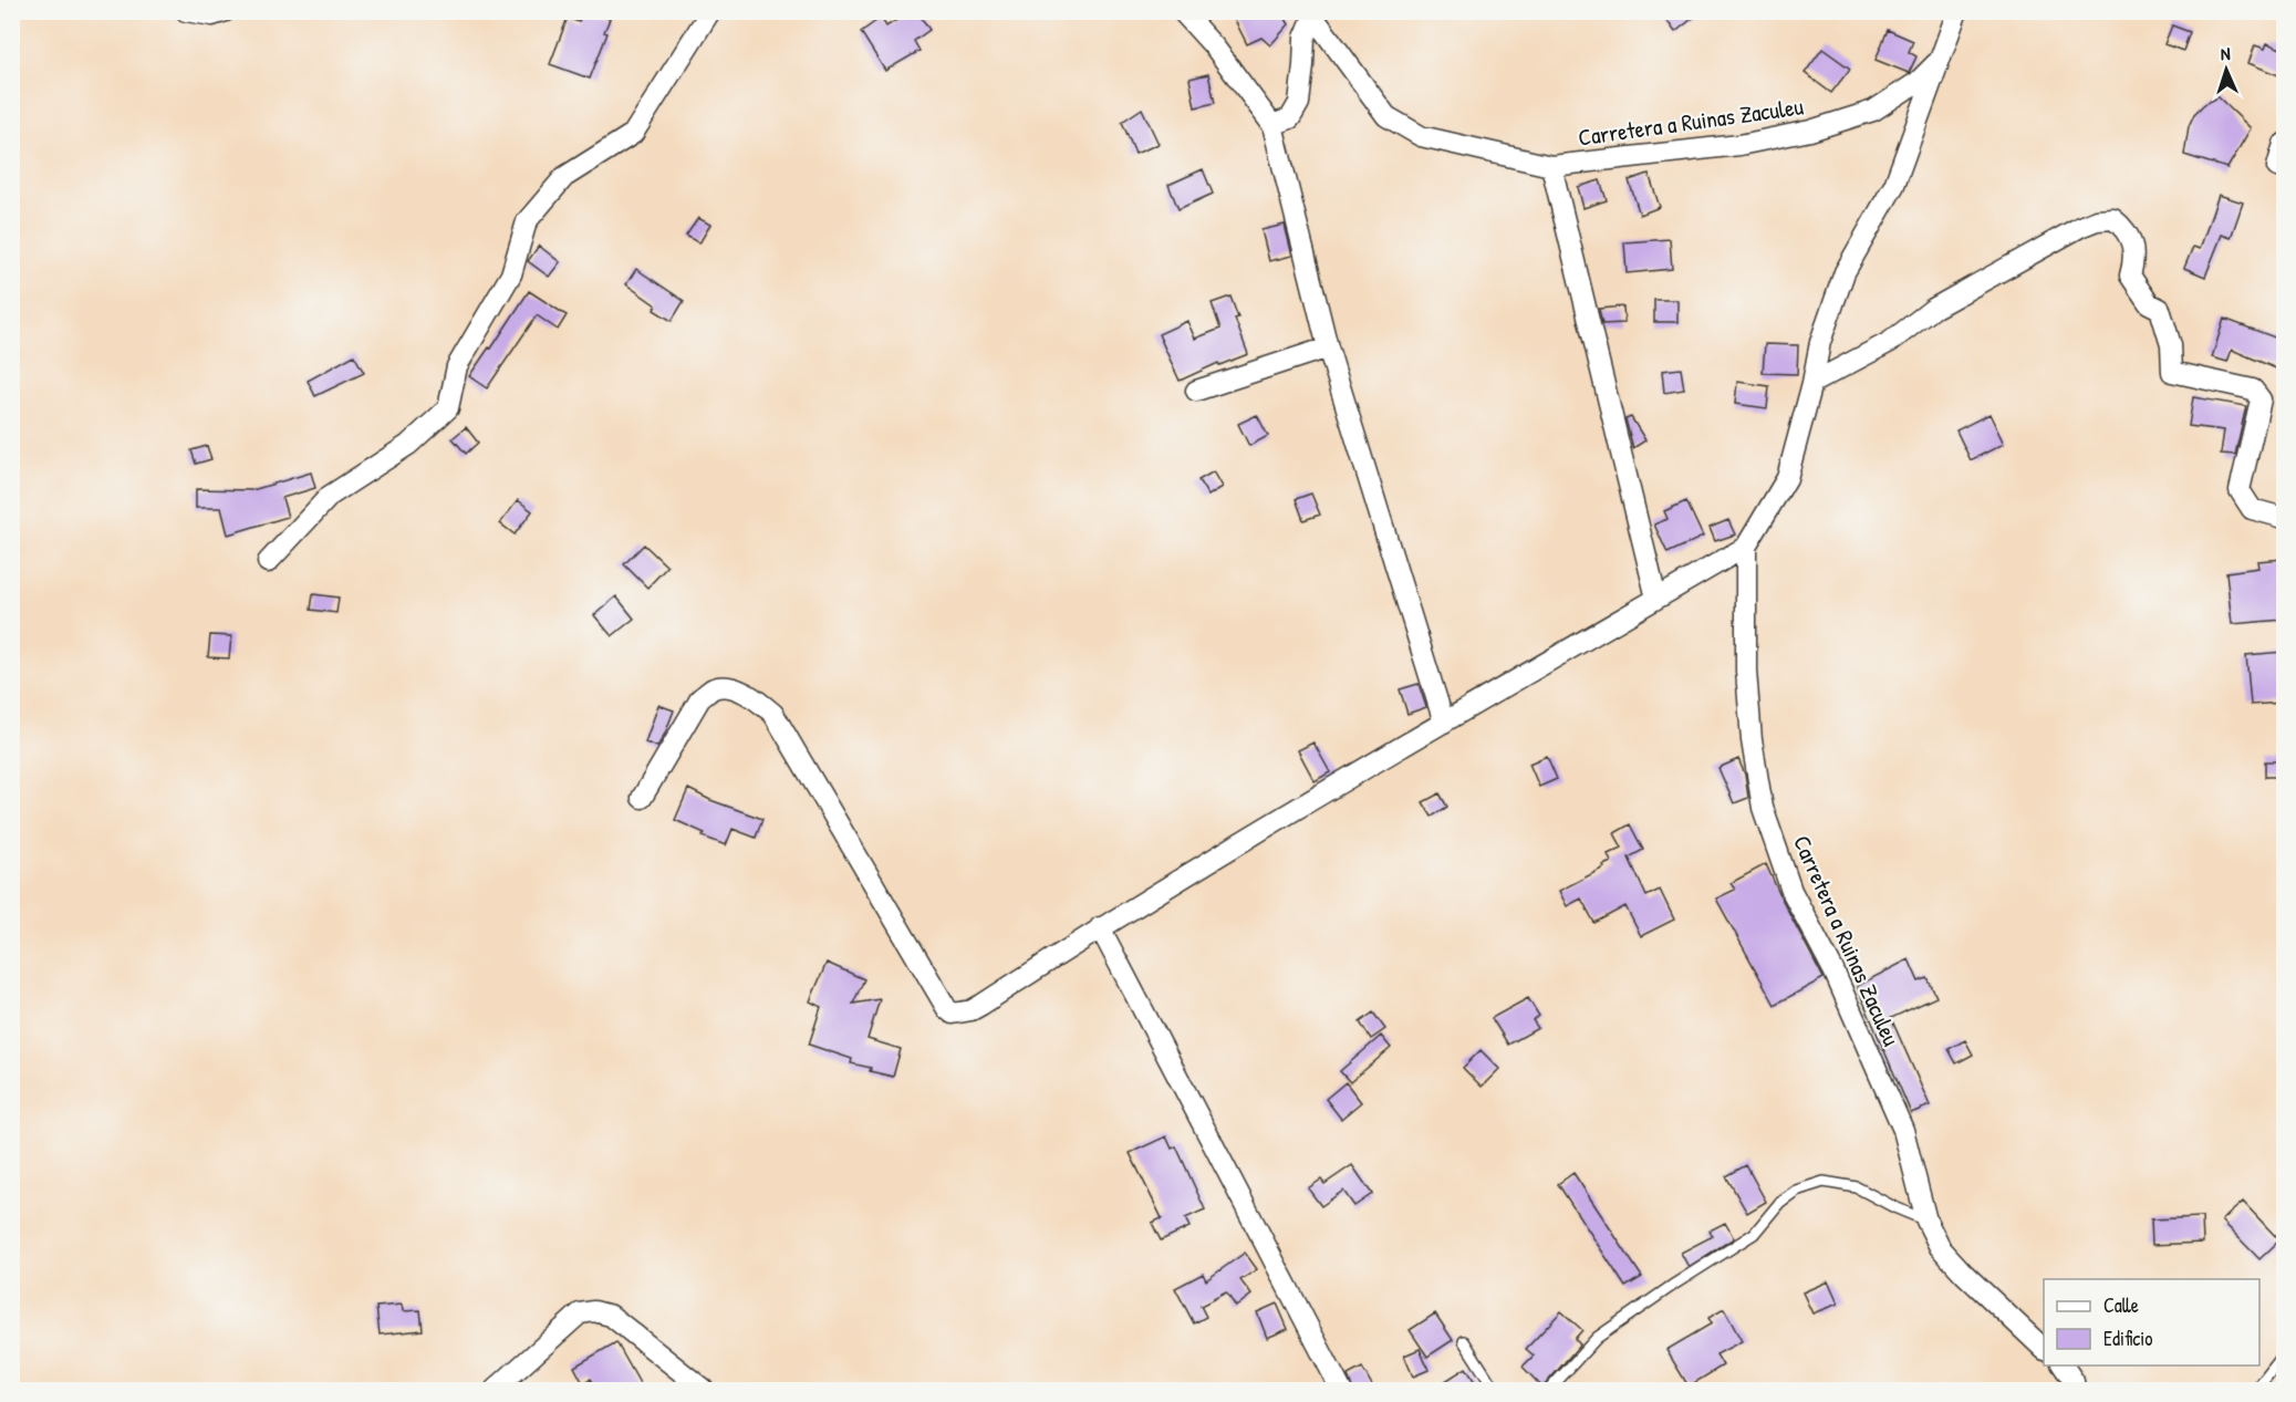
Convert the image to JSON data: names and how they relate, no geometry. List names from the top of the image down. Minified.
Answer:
{"streets":{"street":["Carretera a Ruinas Zaculeu"]},"legend":["Calle","Edificio"],"north":"top"}
